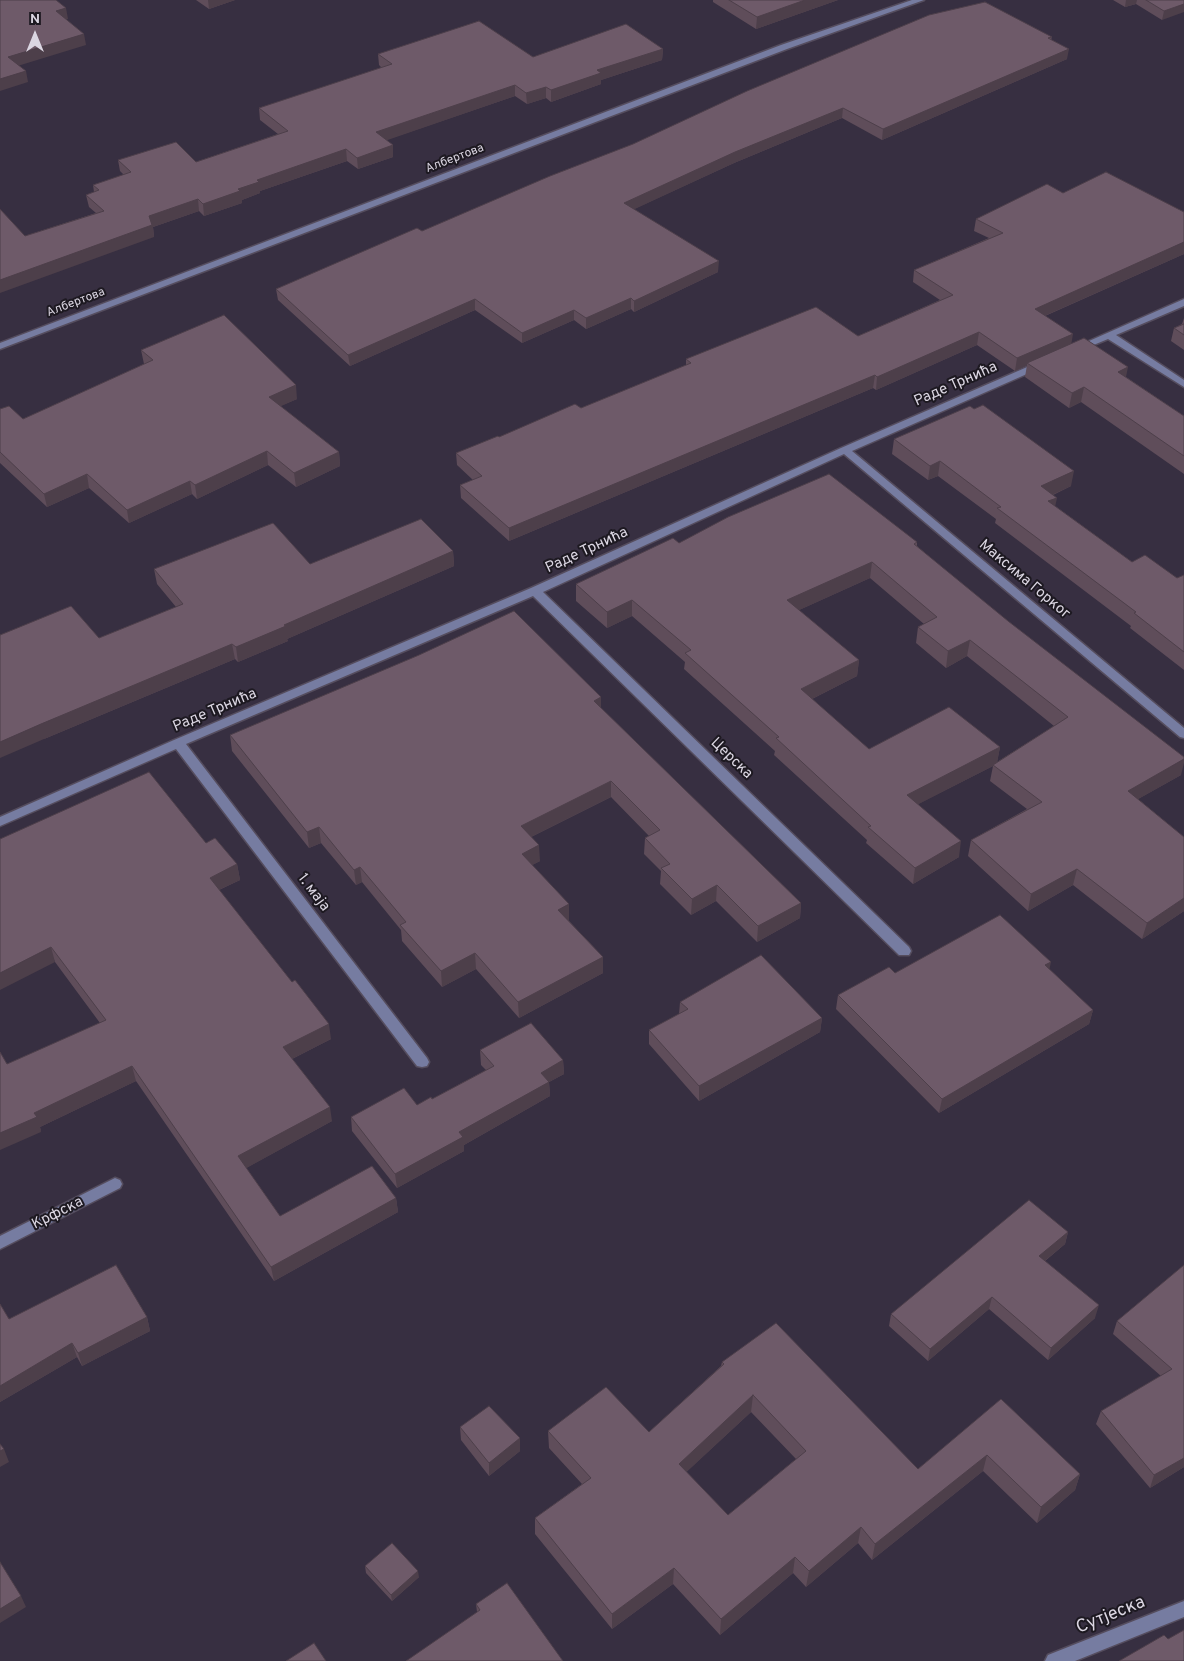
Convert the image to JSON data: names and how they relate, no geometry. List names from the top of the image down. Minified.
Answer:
{"streets":{"street":["Албертова","Раде Трнића","Максима Горког","Церска","1. маја","Крфска","Сутјеска"]},"crossings":[["Раде Трнића","Максима Горког"],["Раде Трнића","Церска"],["Раде Трнића","1. маја"]],"north":"top"}
